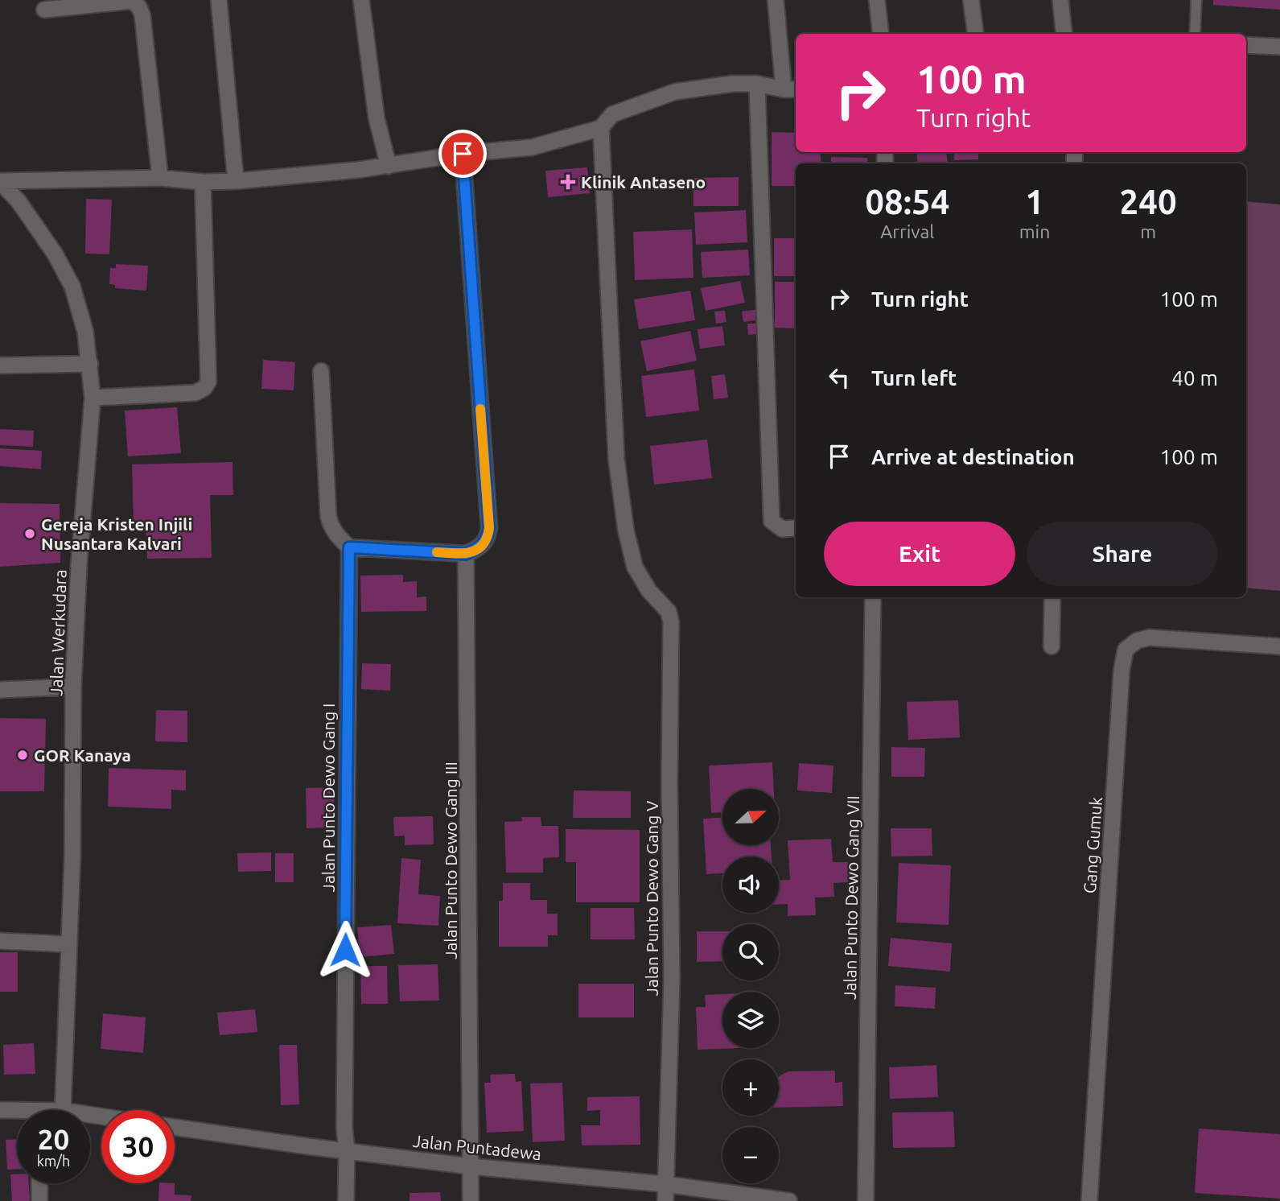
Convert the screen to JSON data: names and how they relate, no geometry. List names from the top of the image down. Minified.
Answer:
{"streets":{"street":["Jalan Werkudara","Jalan Punto Dewo Gang I","Gang Gumuk","Jalan Punto Dewo Gang III","Jalan Punto Dewo Gang VII","Jalan Punto Dewo Gang V","Jalan Puntadewa"]},"crossings":[["Jalan Punto Dewo Gang I","Jalan Puntadewa"],["Jalan Punto Dewo Gang III","Jalan Puntadewa"],["Jalan Punto Dewo Gang V","Jalan Puntadewa"]],"places":{"health":["Klinik Antaseno"],"other":["Gereja Kristen Injili Nusantara Kalvari","GOR Kanaya"]},"north":"right","page":{"turn":["100 m","Turn right"],"eta":["08:54","Arrival","1","min","240","m"],"list":[{"name":"Turn right","value":"100 m"},{"name":"Turn left","value":"40 m"},{"name":"Arrive at destination","value":"100 m"}],"buttons":["Exit","Share"],"map_buttons":["+","−"],"speed":"20 km/h","limit":"30"}}
